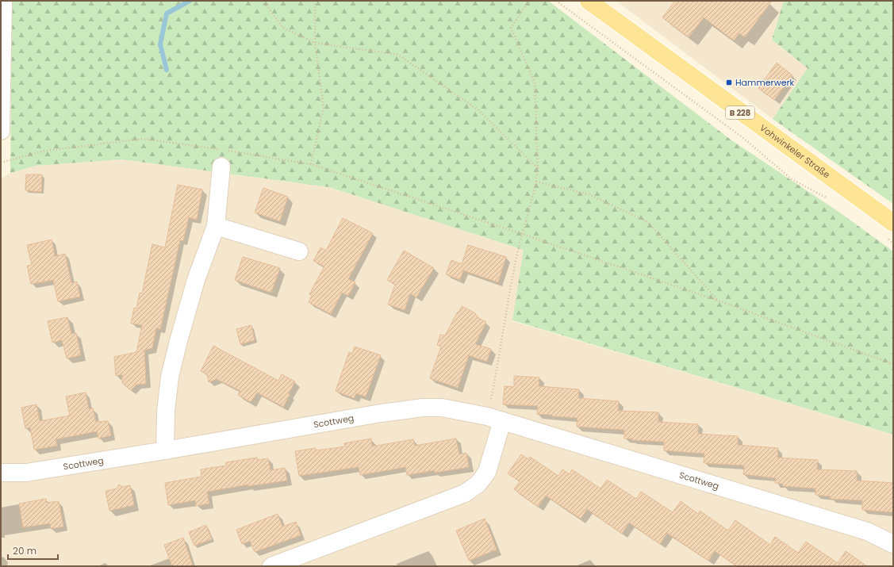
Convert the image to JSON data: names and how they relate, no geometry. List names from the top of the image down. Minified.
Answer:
{"streets":{"main road":["B 228","Vohwinkeler Straße"],"street":["Scottweg"]},"places":{"transit":["Hammerwerk"]},"scale_bar":"20 m"}
